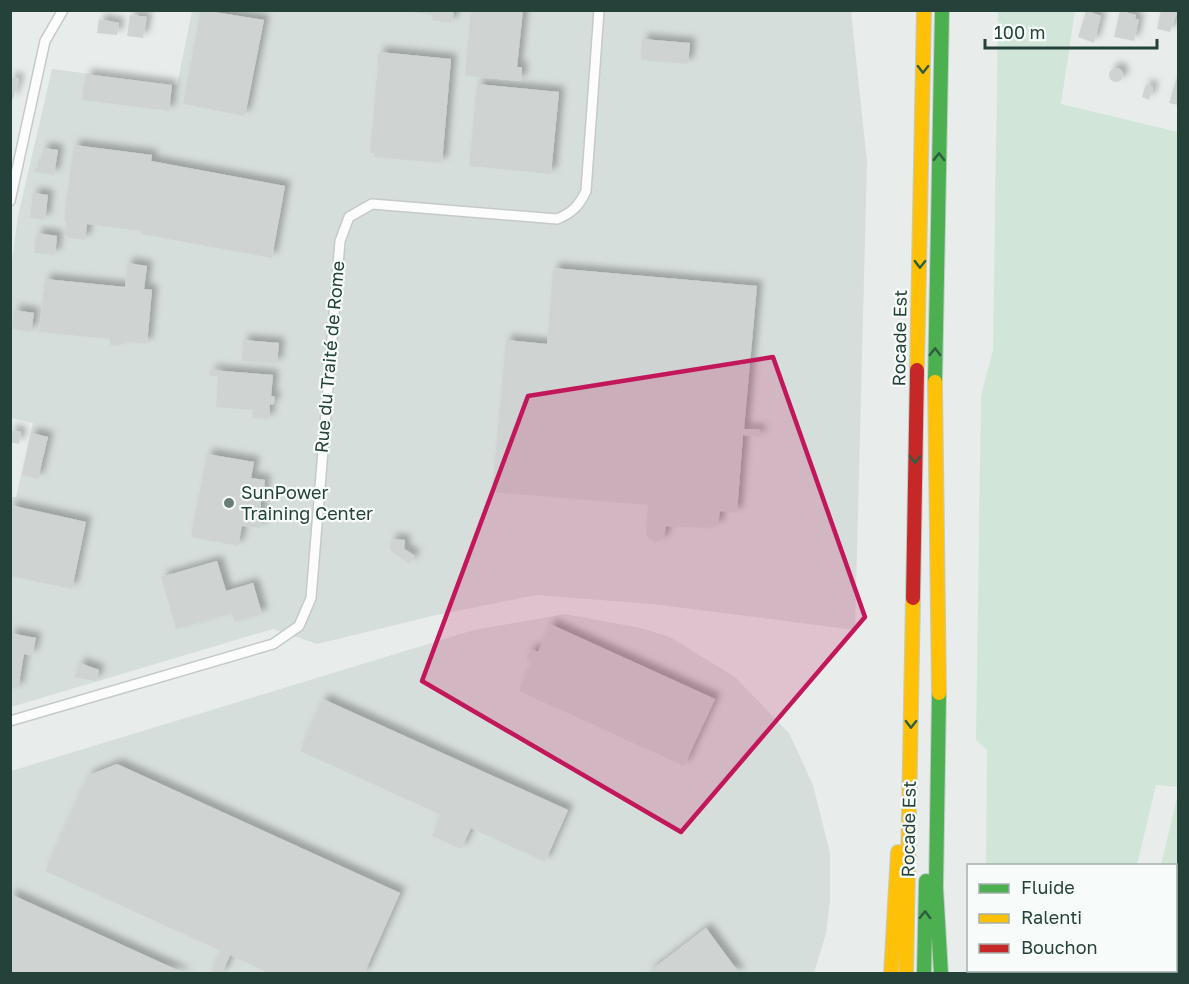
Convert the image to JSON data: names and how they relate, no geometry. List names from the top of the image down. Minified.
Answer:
{"streets":{"highway":["Rocade Est"],"street":["Rue du Traité de Rome"]},"places":["SunPower Training Center"],"legend":["Fluide","Ralenti","Bouchon"],"scale_bar":"100 m"}
